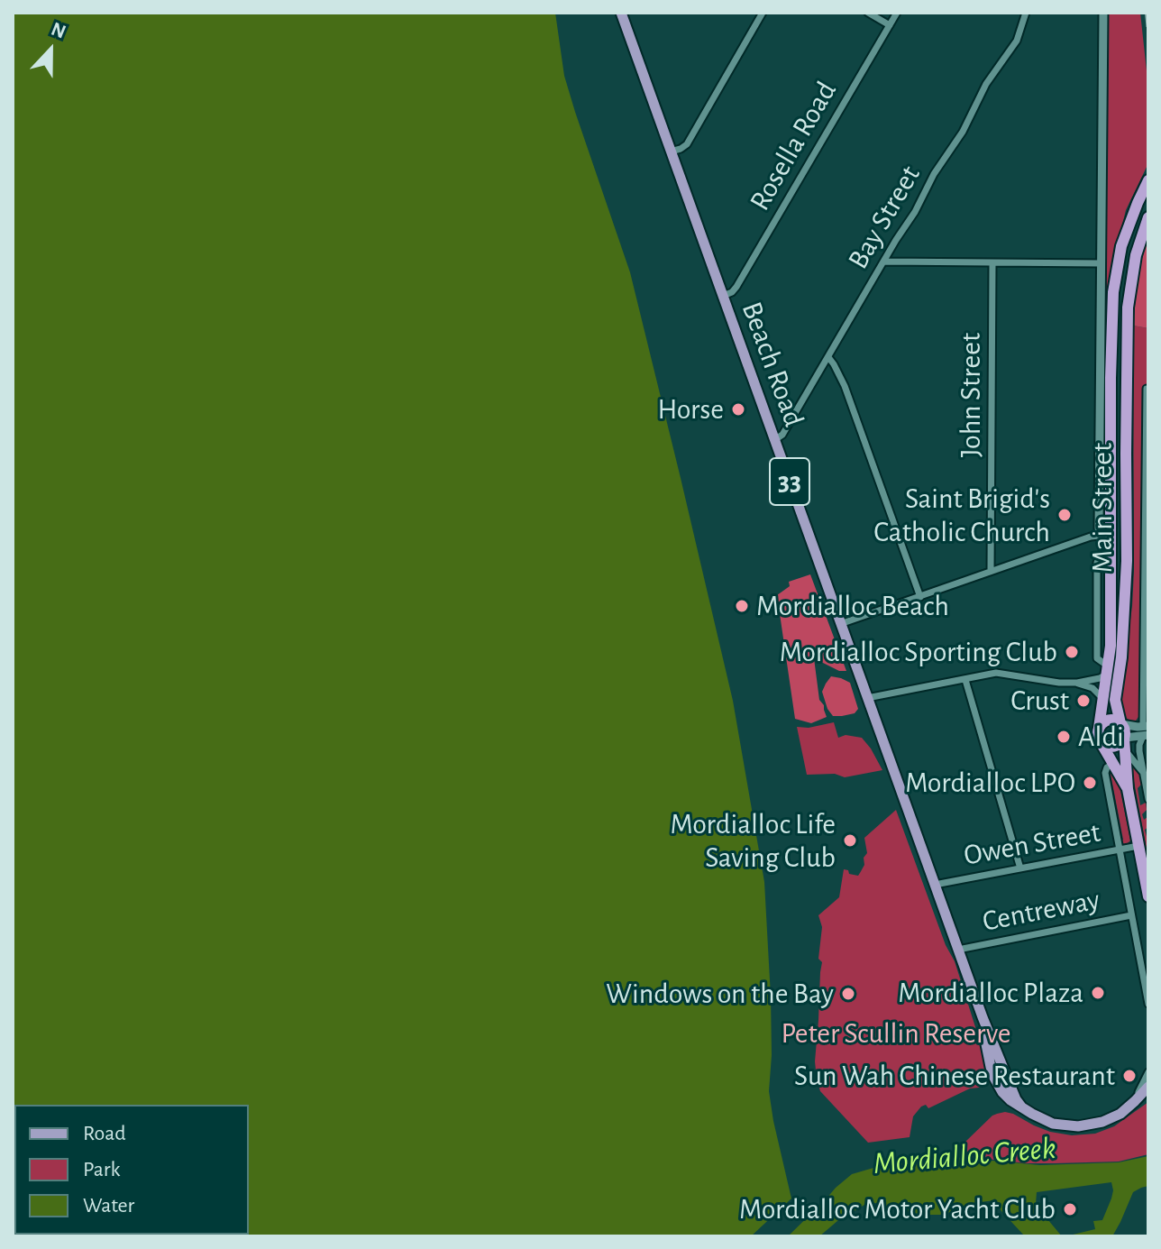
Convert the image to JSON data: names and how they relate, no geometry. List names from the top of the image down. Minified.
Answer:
{"streets":{"highway":["Main Street"],"main road":["Beach Road","33"],"street":["Rosella Road","Bay Street","John Street","Owen Street","Centreway"]},"crossings":[["Rosella Road","Beach Road"],["Bay Street","Beach Road"],["Beach Road","Owen Street"],["Beach Road","Centreway"]],"water":["Mordialloc Creek"],"parks":["Peter Scullin Reserve"],"places":["Horse","Saint Brigid's Catholic Church","Mordialloc Beach","Mordialloc Sporting Club","Crust","Aldi","Mordialloc LPO","Mordialloc Life Saving Club","Mordialloc Plaza","Windows on the Bay","Sun Wah Chinese Restaurant","Mordialloc Motor Yacht Club"],"legend":["Road","Park","Water"],"north":"top"}
